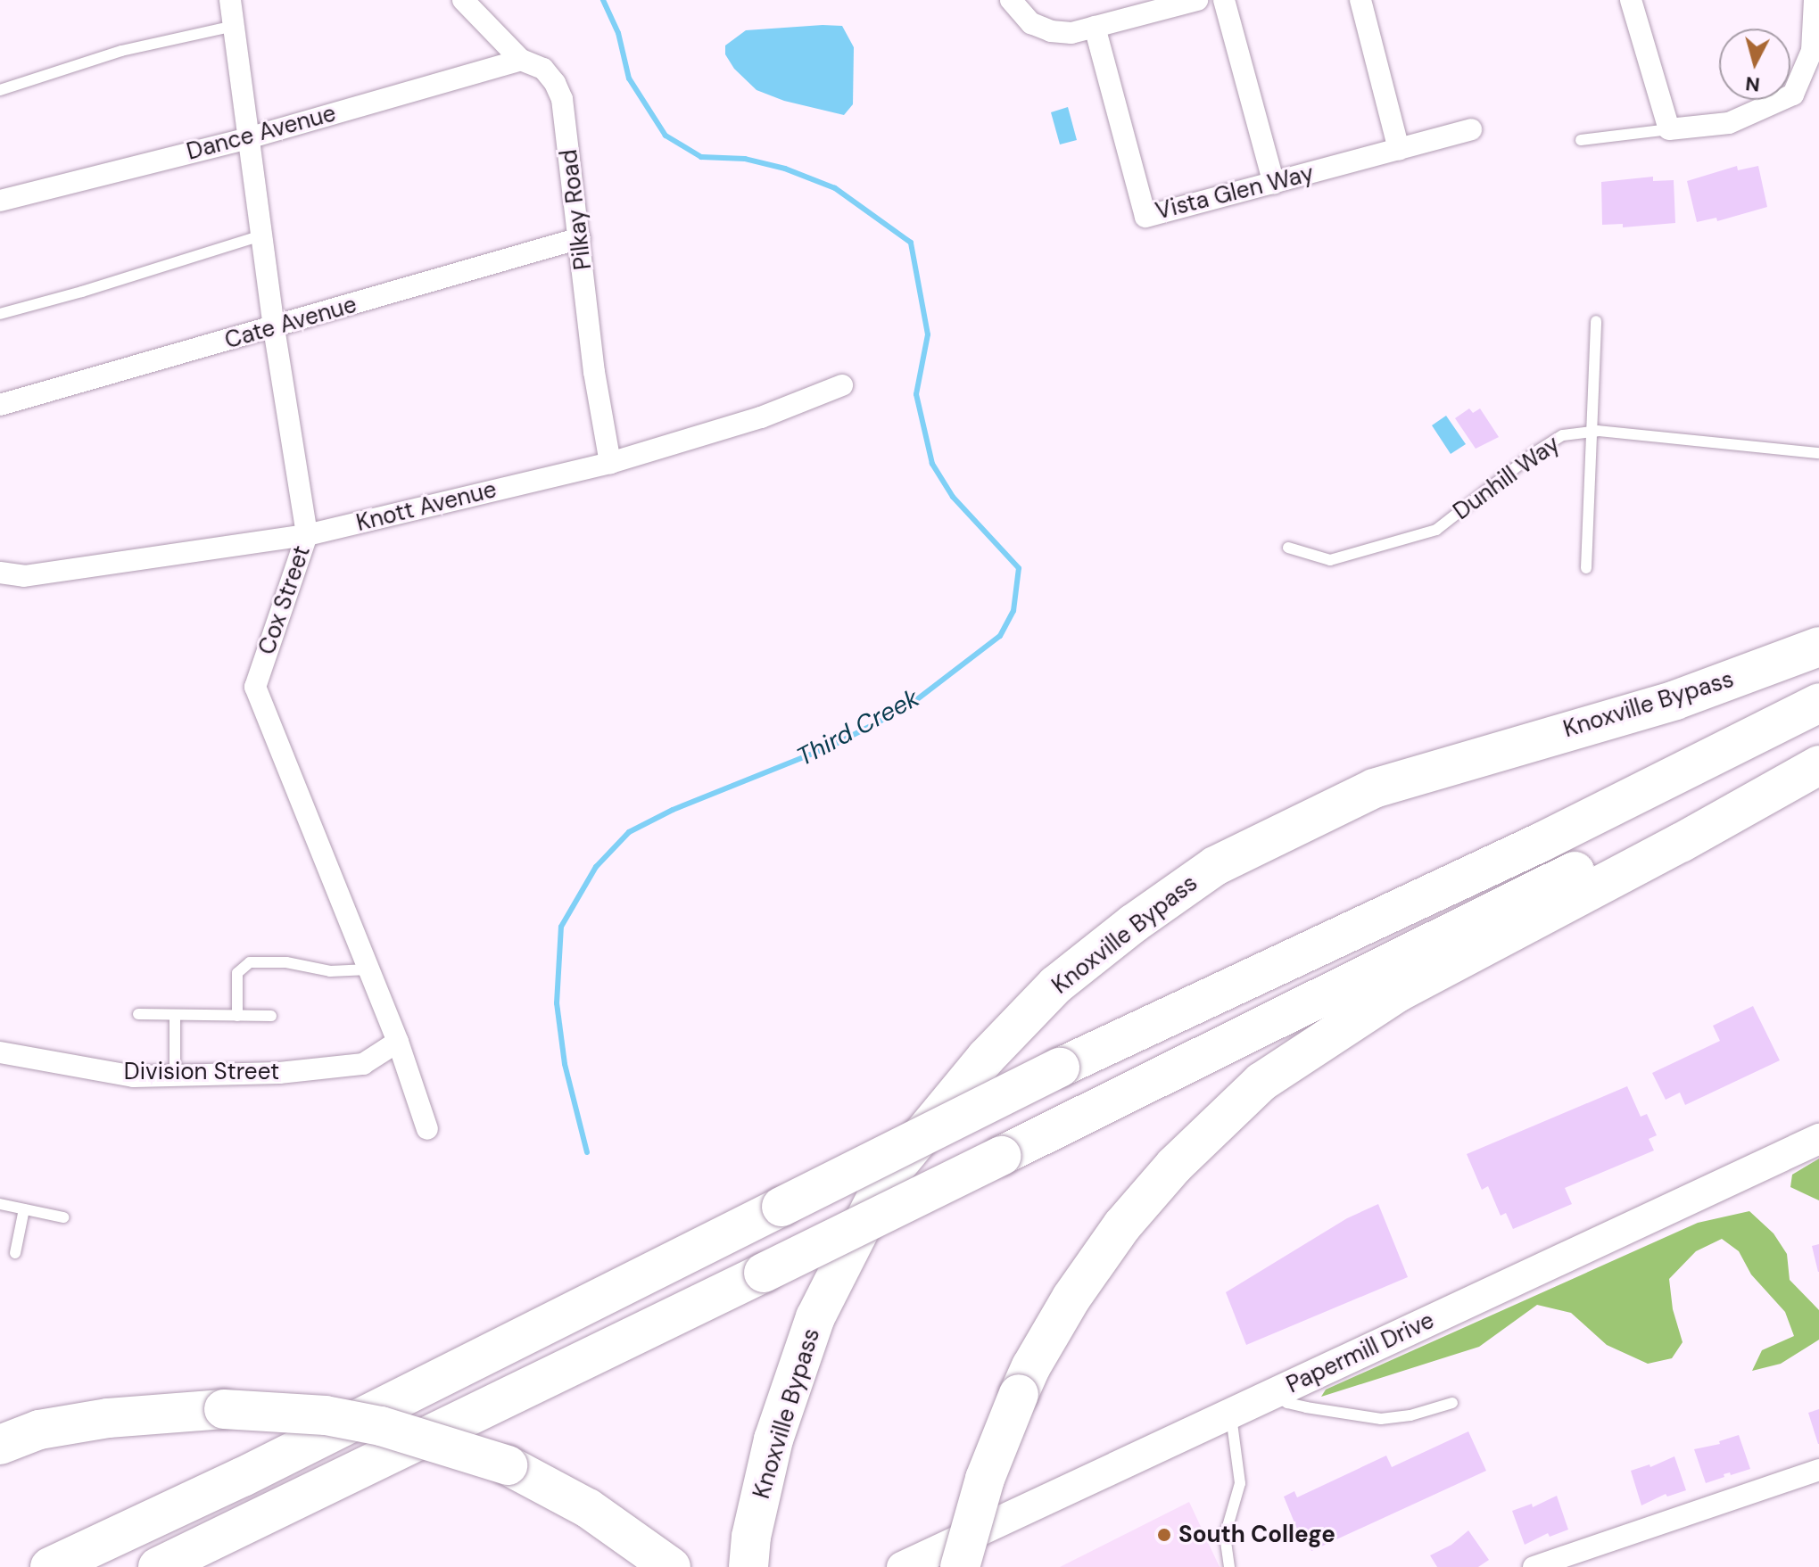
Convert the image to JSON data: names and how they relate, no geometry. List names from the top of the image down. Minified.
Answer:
{"streets":{"highway":["Knoxville Bypass"],"main road":["Papermill Drive"],"street":["Dance Avenue","Vista Glen Way","Pilkay Road","Cate Avenue","Knott Avenue","Cox Street","Division Street"],"lane":["Dunhill Way"]},"crossings":[["Dance Avenue","Pilkay Road"],["Dance Avenue","Cox Street"],["Pilkay Road","Cate Avenue"],["Pilkay Road","Knott Avenue"],["Cate Avenue","Cox Street"],["Knott Avenue","Cox Street"],["Cox Street","Division Street"]],"water":["Third Creek"],"places":["South College"],"north":"bottom"}
